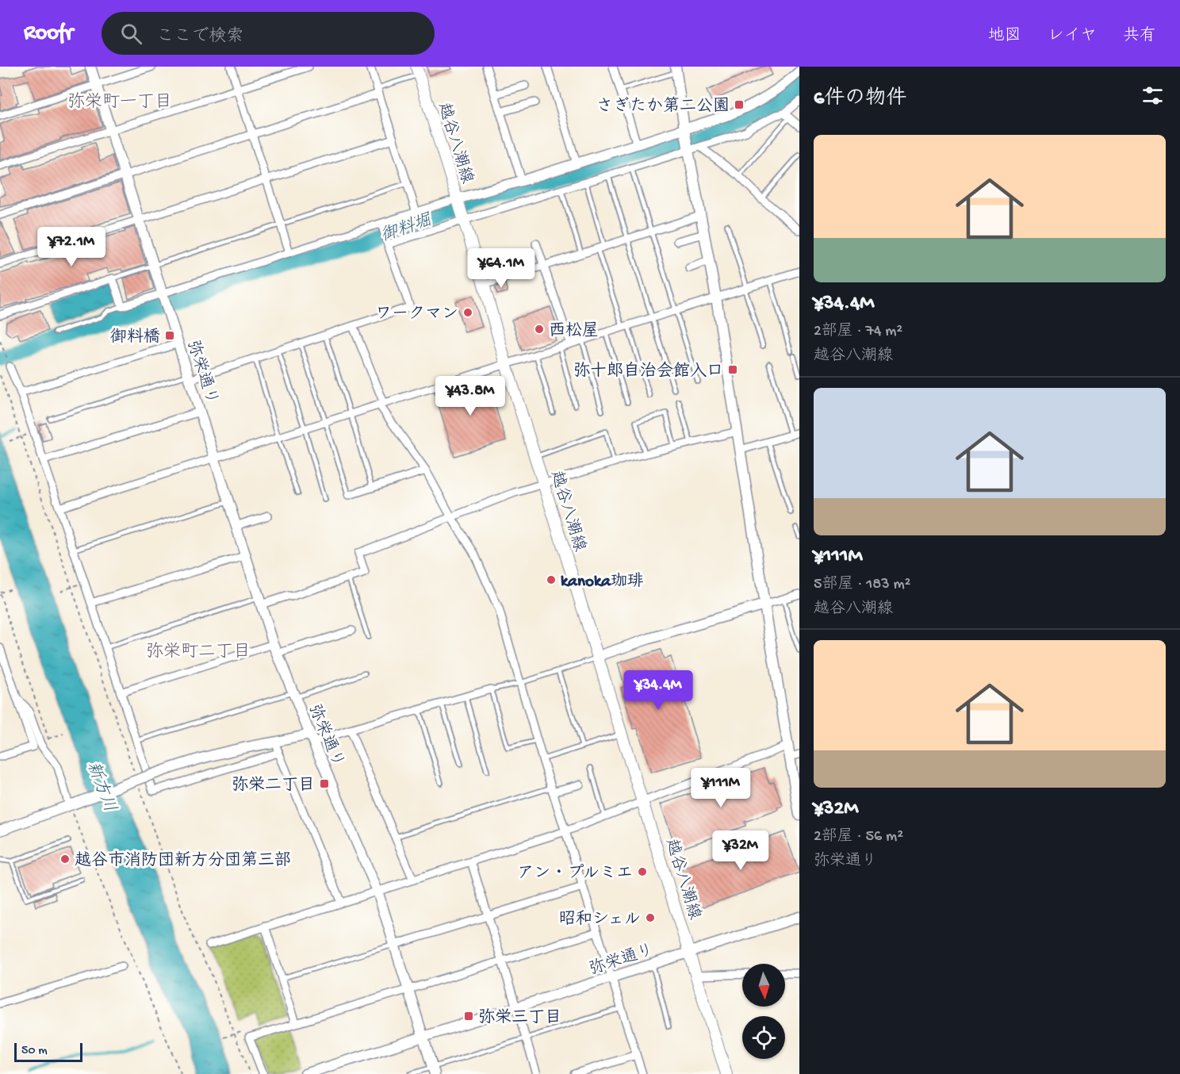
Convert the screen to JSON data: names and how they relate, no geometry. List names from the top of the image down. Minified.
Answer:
{"streets":{"main road":["越谷八潮線"],"street":["弥栄通り"]},"crossings":[["越谷八潮線","弥栄通り"]],"districts":["弥栄町一丁目","弥栄町二丁目"],"water":["御料堀","新方川"],"places":{"transit":["さぎたか第二公園","御料橋","弥十郎自治会館入口","弥栄二丁目","弥栄三丁目"],"other":["ワークマン","西松屋","kanoka珈琲","越谷市消防団新方分団第三部","アン・プルミエ","昭和シェル"]},"scale_bar":"50 m","north":"bottom","page":{"header":"Roofr","search":"ここで検索","nav":["地図","レイヤ","共有"],"heading":"6件の物件","list":[{"name":"¥34.4M","note":"2部屋 · 74 m² · 越谷八潮線"},{"name":"¥111M","note":"5部屋 · 183 m² · 越谷八潮線"},{"name":"¥32M","note":"2部屋 · 56 m² · 弥栄通り"}],"price":["¥72.1M","¥64.1M","¥43.8M","¥34.4M","¥111M","¥32M"],"scale":"50 m"}}
